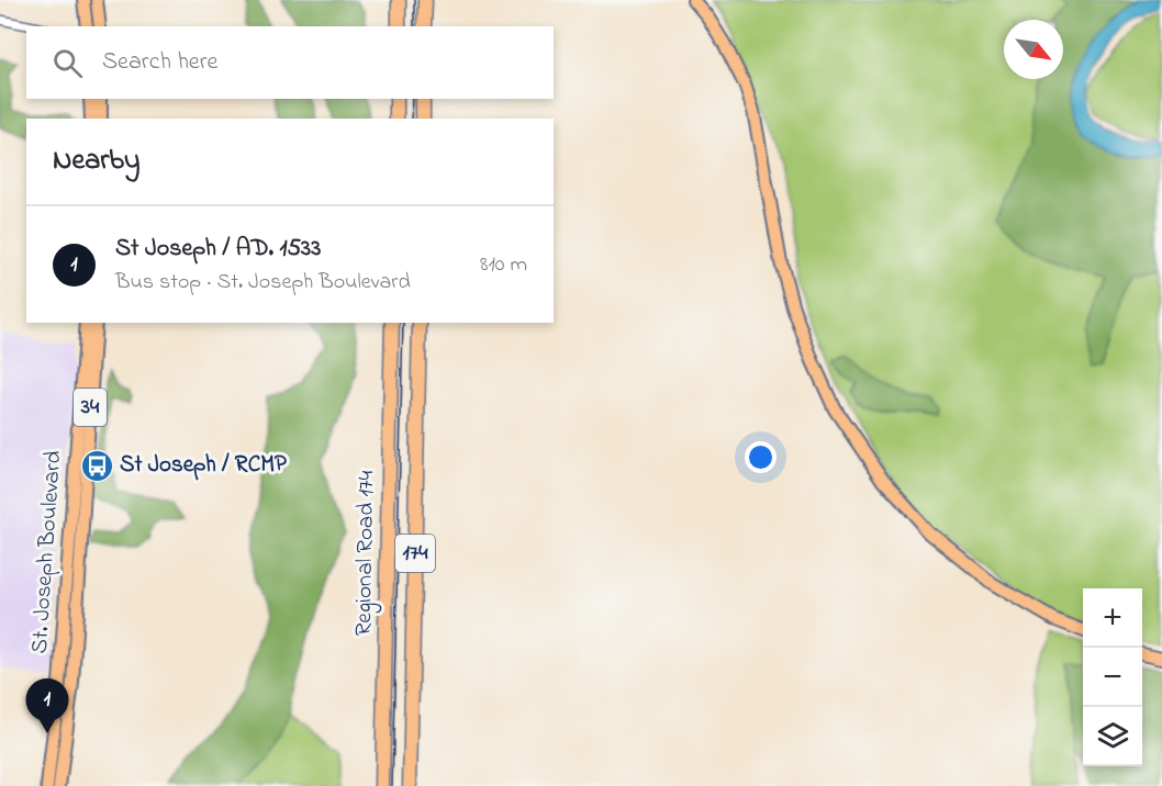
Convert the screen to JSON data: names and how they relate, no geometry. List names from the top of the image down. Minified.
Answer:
{"streets":{"highway":["Regional Road 174","174"],"main road":["34","St. Joseph Boulevard"]},"places":{"bus stop":["St Joseph / RCMP"]},"north":"bottom right","page":{"search":"Search here","heading":"Nearby","list":[{"mark":"1","name":"St Joseph / AD. 1533","note":"Bus stop · St. Joseph Boulevard","value":"810 m"}],"map_buttons":["+","−"],"pins":"1"}}
